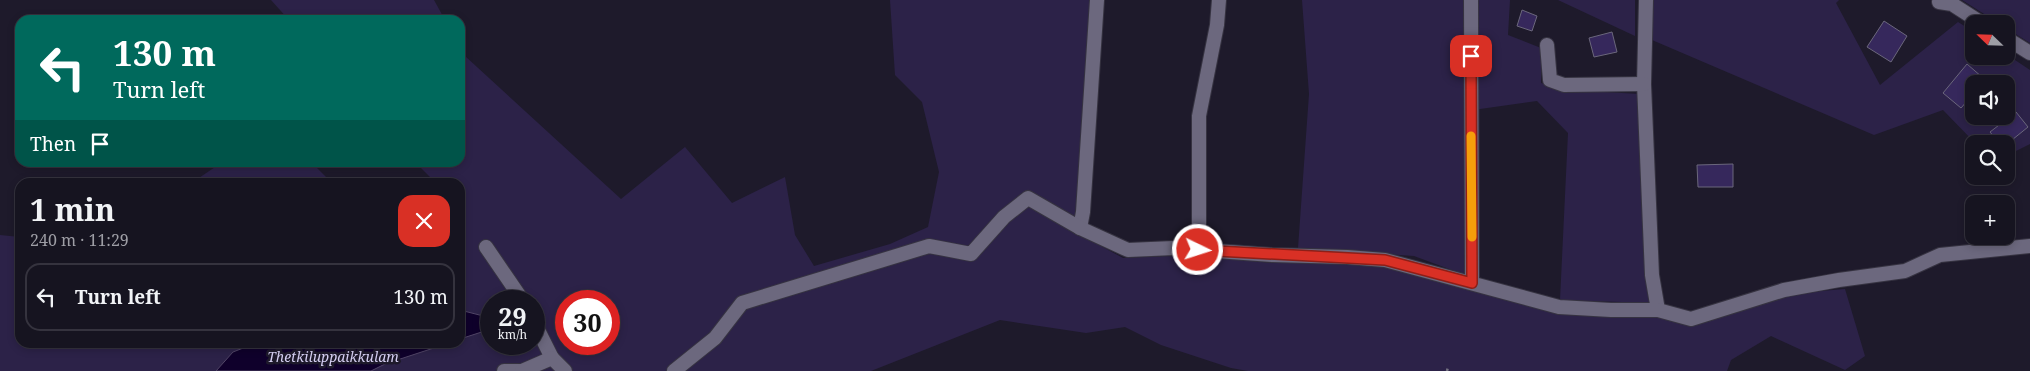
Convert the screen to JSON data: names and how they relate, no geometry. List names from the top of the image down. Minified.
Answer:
{"water":["Thetkiluppaikkulam"],"north":"top left","page":{"map_buttons":"+","turn":["130 m","Turn left"],"then":"Then","heading":["1 min","240 m · 11:29"],"list":[{"name":"Turn left","value":"130 m"}],"speed":"29 km/h","limit":"30"}}
